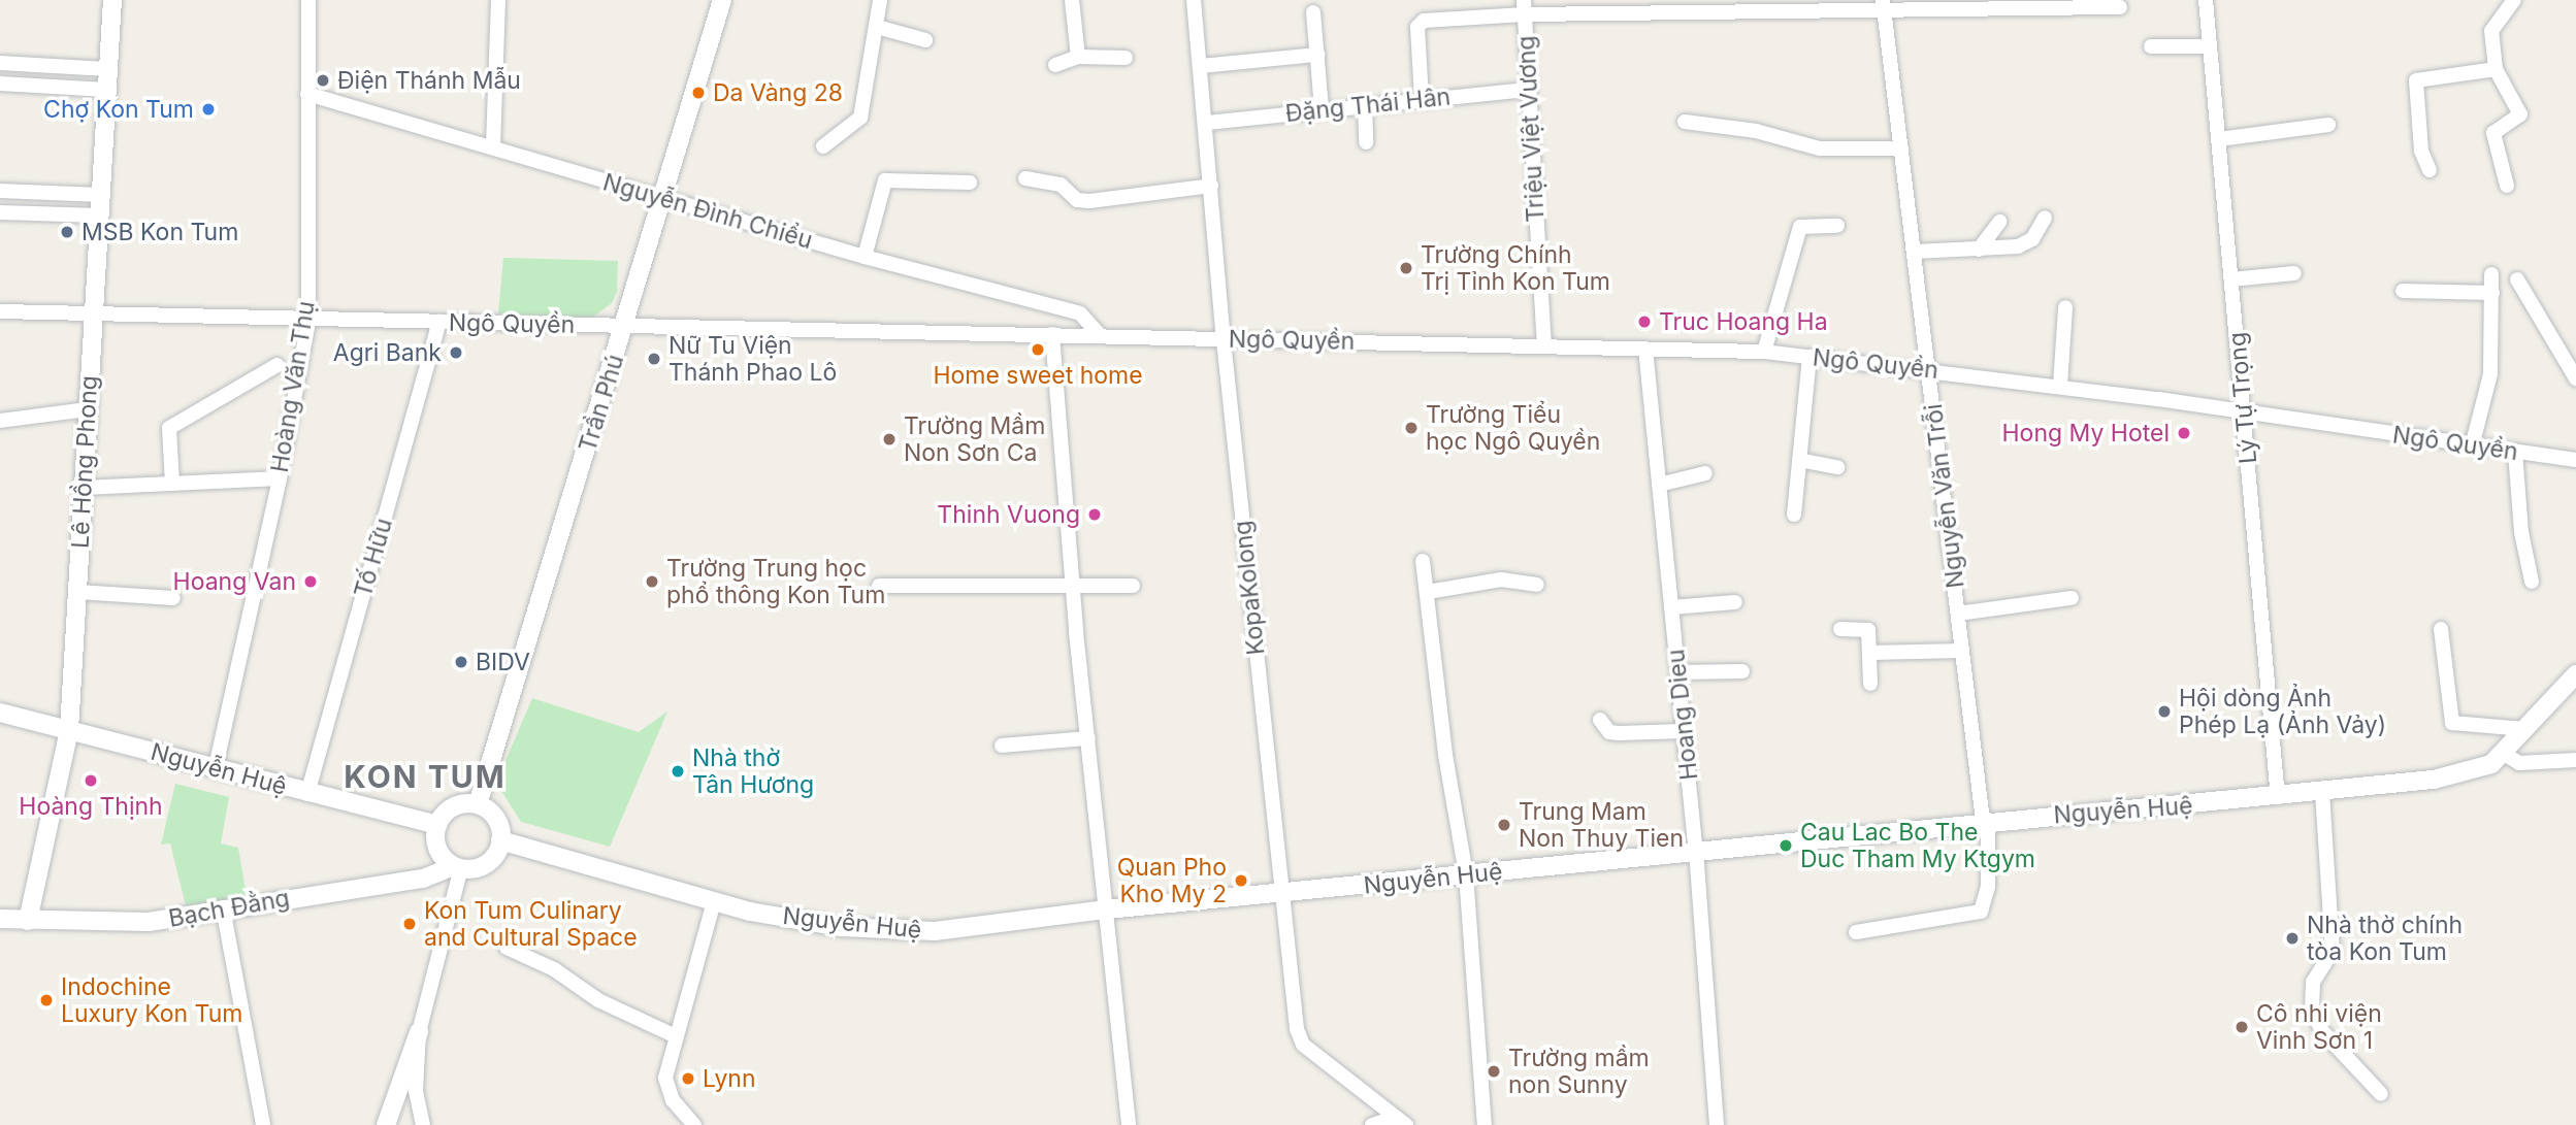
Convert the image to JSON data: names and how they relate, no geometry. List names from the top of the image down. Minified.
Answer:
{"streets":{"street":["Đặng Thái Hân","Triệu Việt Vương","Nguyễn Đình Chiểu","Ngô Quyền","Hoàng Văn Thụ","Lý Tự Trọng","Trần Phú","Lê Hồng Phong","Nguyễn Văn Trỗi","Tố Hữu","KopaKolong","Hoang Dieu","Nguyễn Huệ","Bạch Đằng"]},"crossings":[["Đặng Thái Hân","Triệu Việt Vương"],["Đặng Thái Hân","KopaKolong"],["Triệu Việt Vương","Ngô Quyền"],["Nguyễn Đình Chiểu","Ngô Quyền"],["Nguyễn Đình Chiểu","Hoàng Văn Thụ"],["Nguyễn Đình Chiểu","Trần Phú"],["Ngô Quyền","Hoàng Văn Thụ"],["Ngô Quyền","Lý Tự Trọng"],["Ngô Quyền","Trần Phú"],["Ngô Quyền","Lê Hồng Phong"],["Ngô Quyền","Nguyễn Văn Trỗi"],["Ngô Quyền","Tố Hữu"],["Ngô Quyền","KopaKolong"],["Ngô Quyền","Hoang Dieu"],["Hoàng Văn Thụ","Nguyễn Huệ"],["Lý Tự Trọng","Nguyễn Huệ"],["Trần Phú","Nguyễn Huệ"],["Trần Phú","Bạch Đằng"],["Lê Hồng Phong","Nguyễn Huệ"],["Lê Hồng Phong","Bạch Đằng"],["Nguyễn Văn Trỗi","Nguyễn Huệ"],["Tố Hữu","Nguyễn Huệ"],["KopaKolong","Nguyễn Huệ"],["Hoang Dieu","Nguyễn Huệ"],["Nguyễn Huệ","Bạch Đằng"]],"districts":["KON TUM"],"places":["Điện Thánh Mẫu","Da Vàng 28","Chợ Kon Tum","MSB Kon Tum","Trường Chính Trị Tỉnh Kon Tum","Truc Hoang Ha","Home sweet home","Agri Bank","Nữ Tu Viện Thánh Phao Lô","Trường Tiểu học Ngô Quyền","Hong My Hotel","Trường Mầm Non Sơn Ca","Thinh Vuong","Hoang Van","Trường Trung học phổ thông Kon Tum","BIDV","Hội dòng Ảnh Phép Lạ (Ảnh Vảy)","Nhà thờ Tân Hương","Hoàng Thịnh","Trung Mam Non Thuy Tien","Cau Lac Bo The Duc Tham My Ktgym","Quan Pho Kho My 2","Kon Tum Culinary and Cultural Space","Nhà thờ chính tòa Kon Tum","Indochine Luxury Kon Tum","Cô nhi viện Vinh Sơn 1","Trường mầm non Sunny","Lynn"]}
